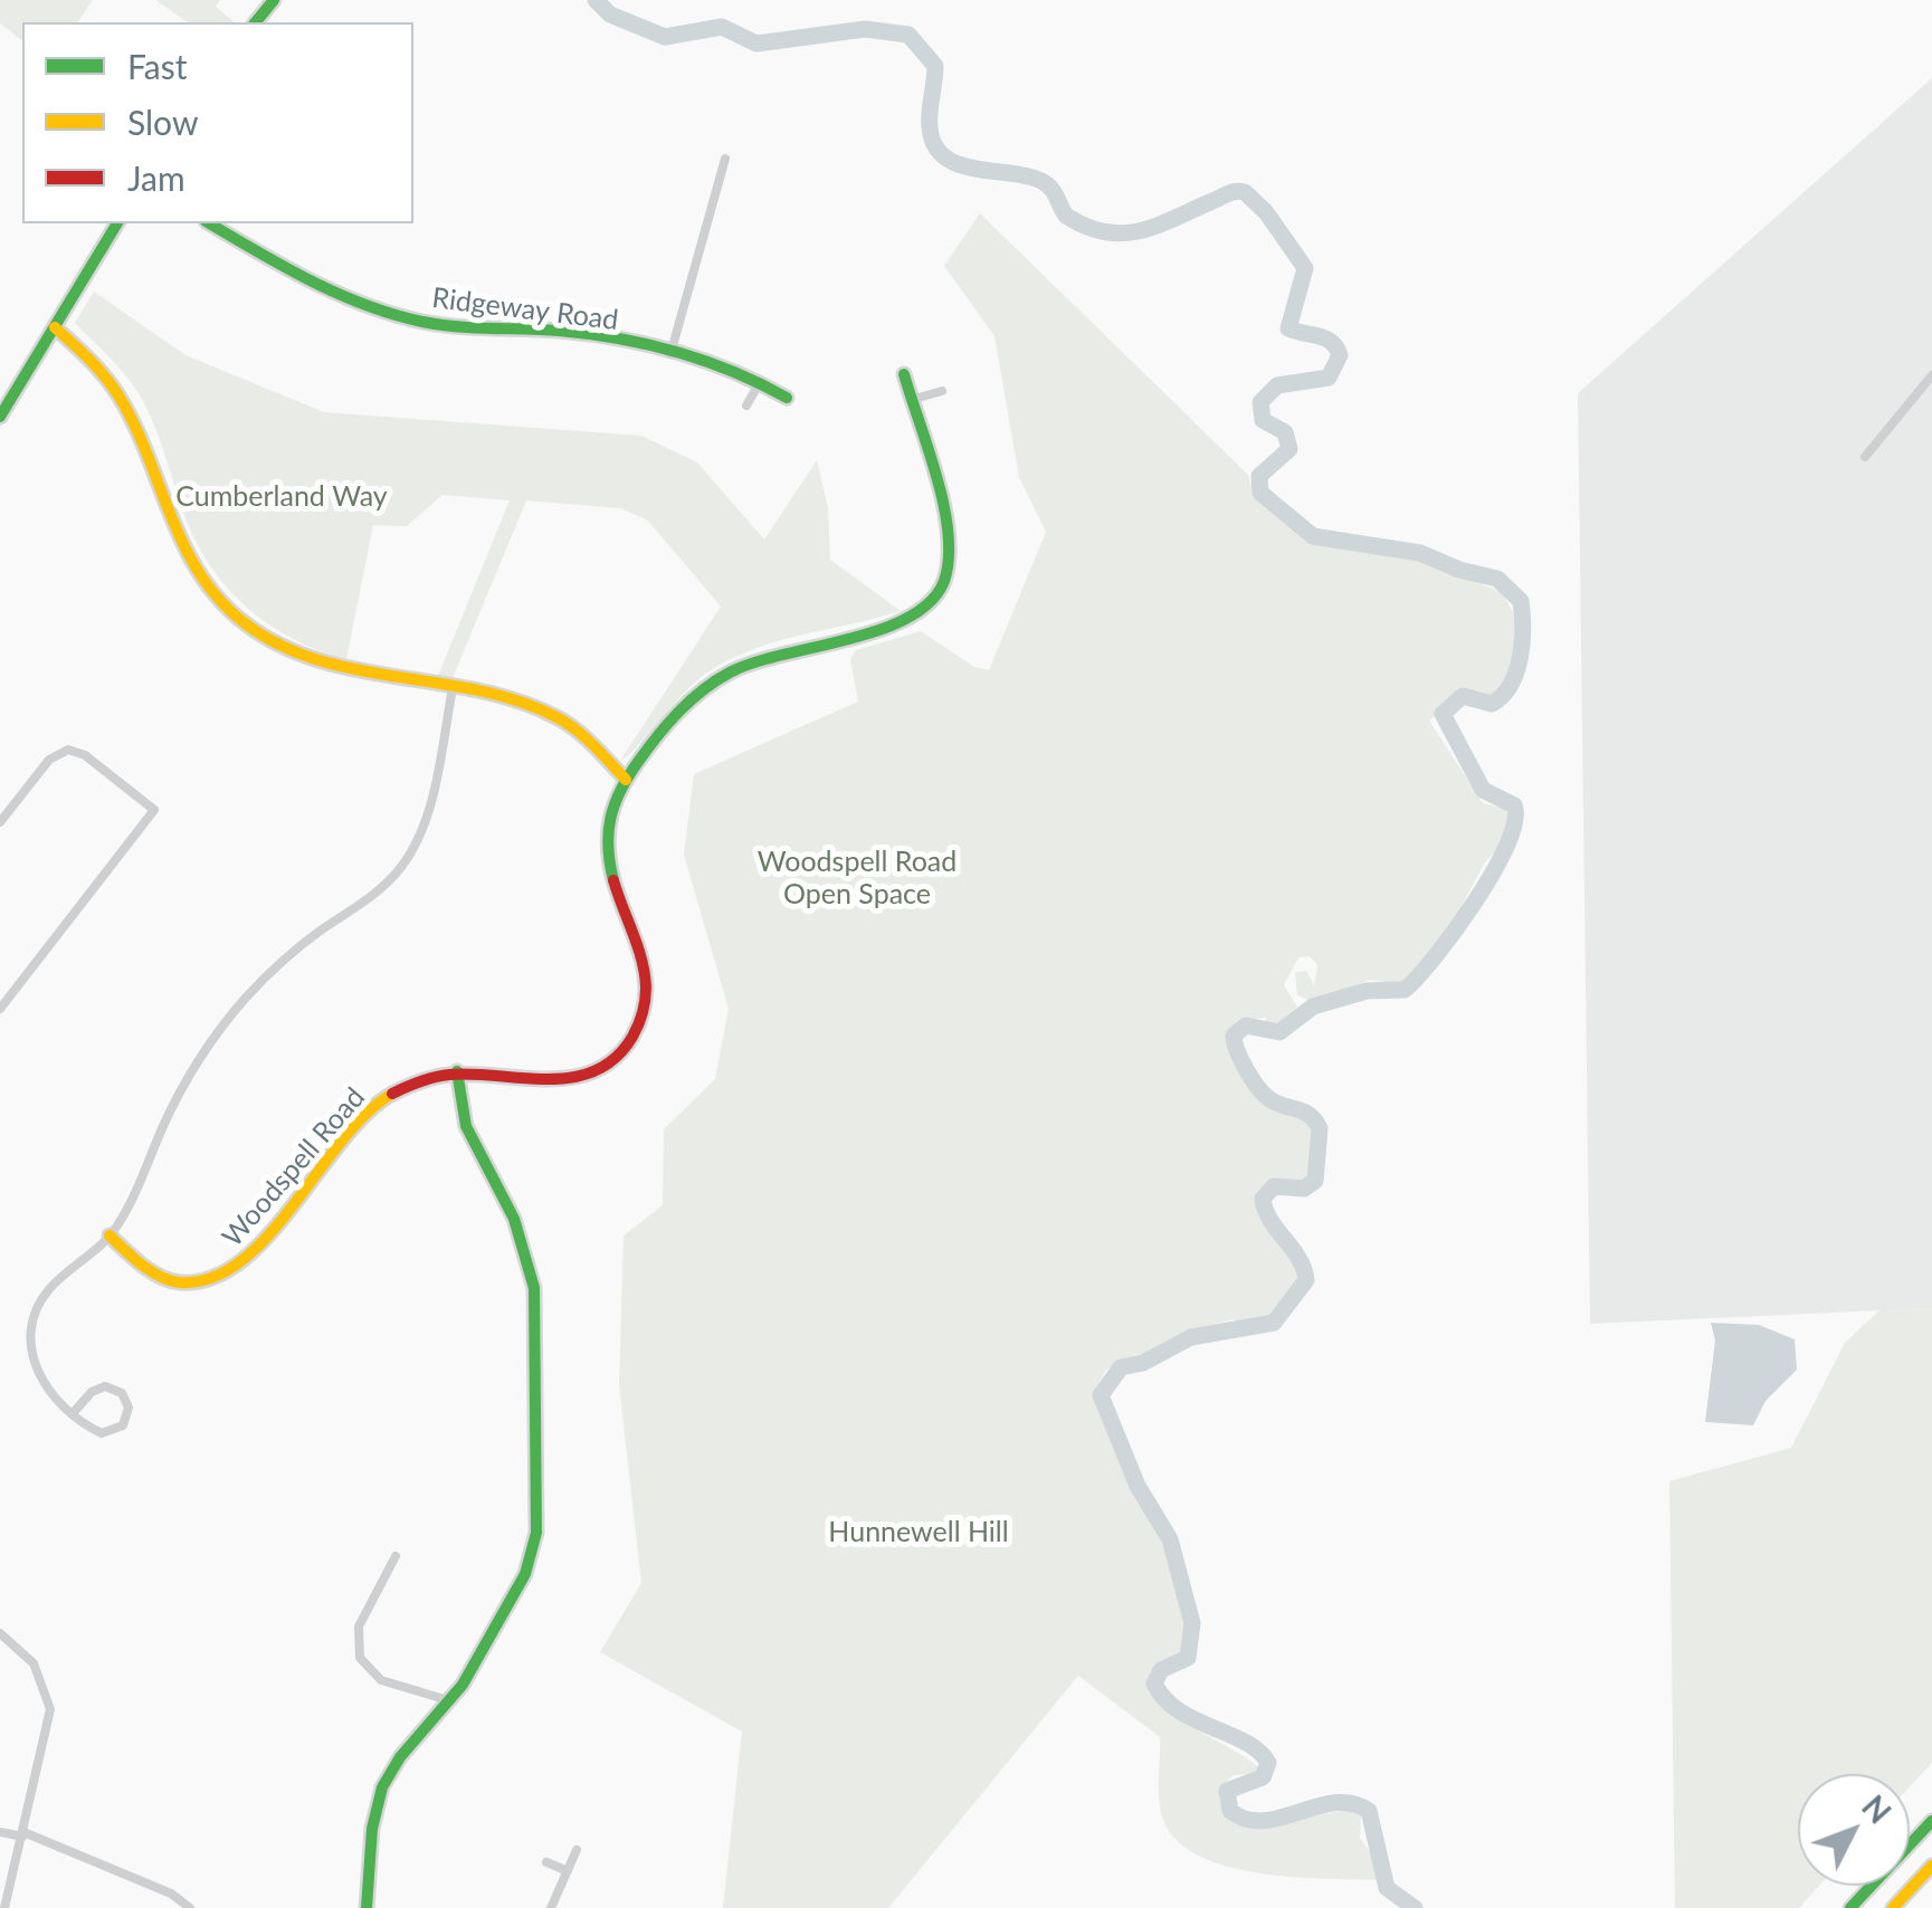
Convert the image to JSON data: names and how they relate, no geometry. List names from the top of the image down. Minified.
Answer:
{"streets":{"main road":["Ridgeway Road","Woodspell Road"]},"parks":["Cumberland Way","Woodspell Road Open Space","Hunnewell Hill"],"legend":["Fast","Slow","Jam"],"north":"top right"}
